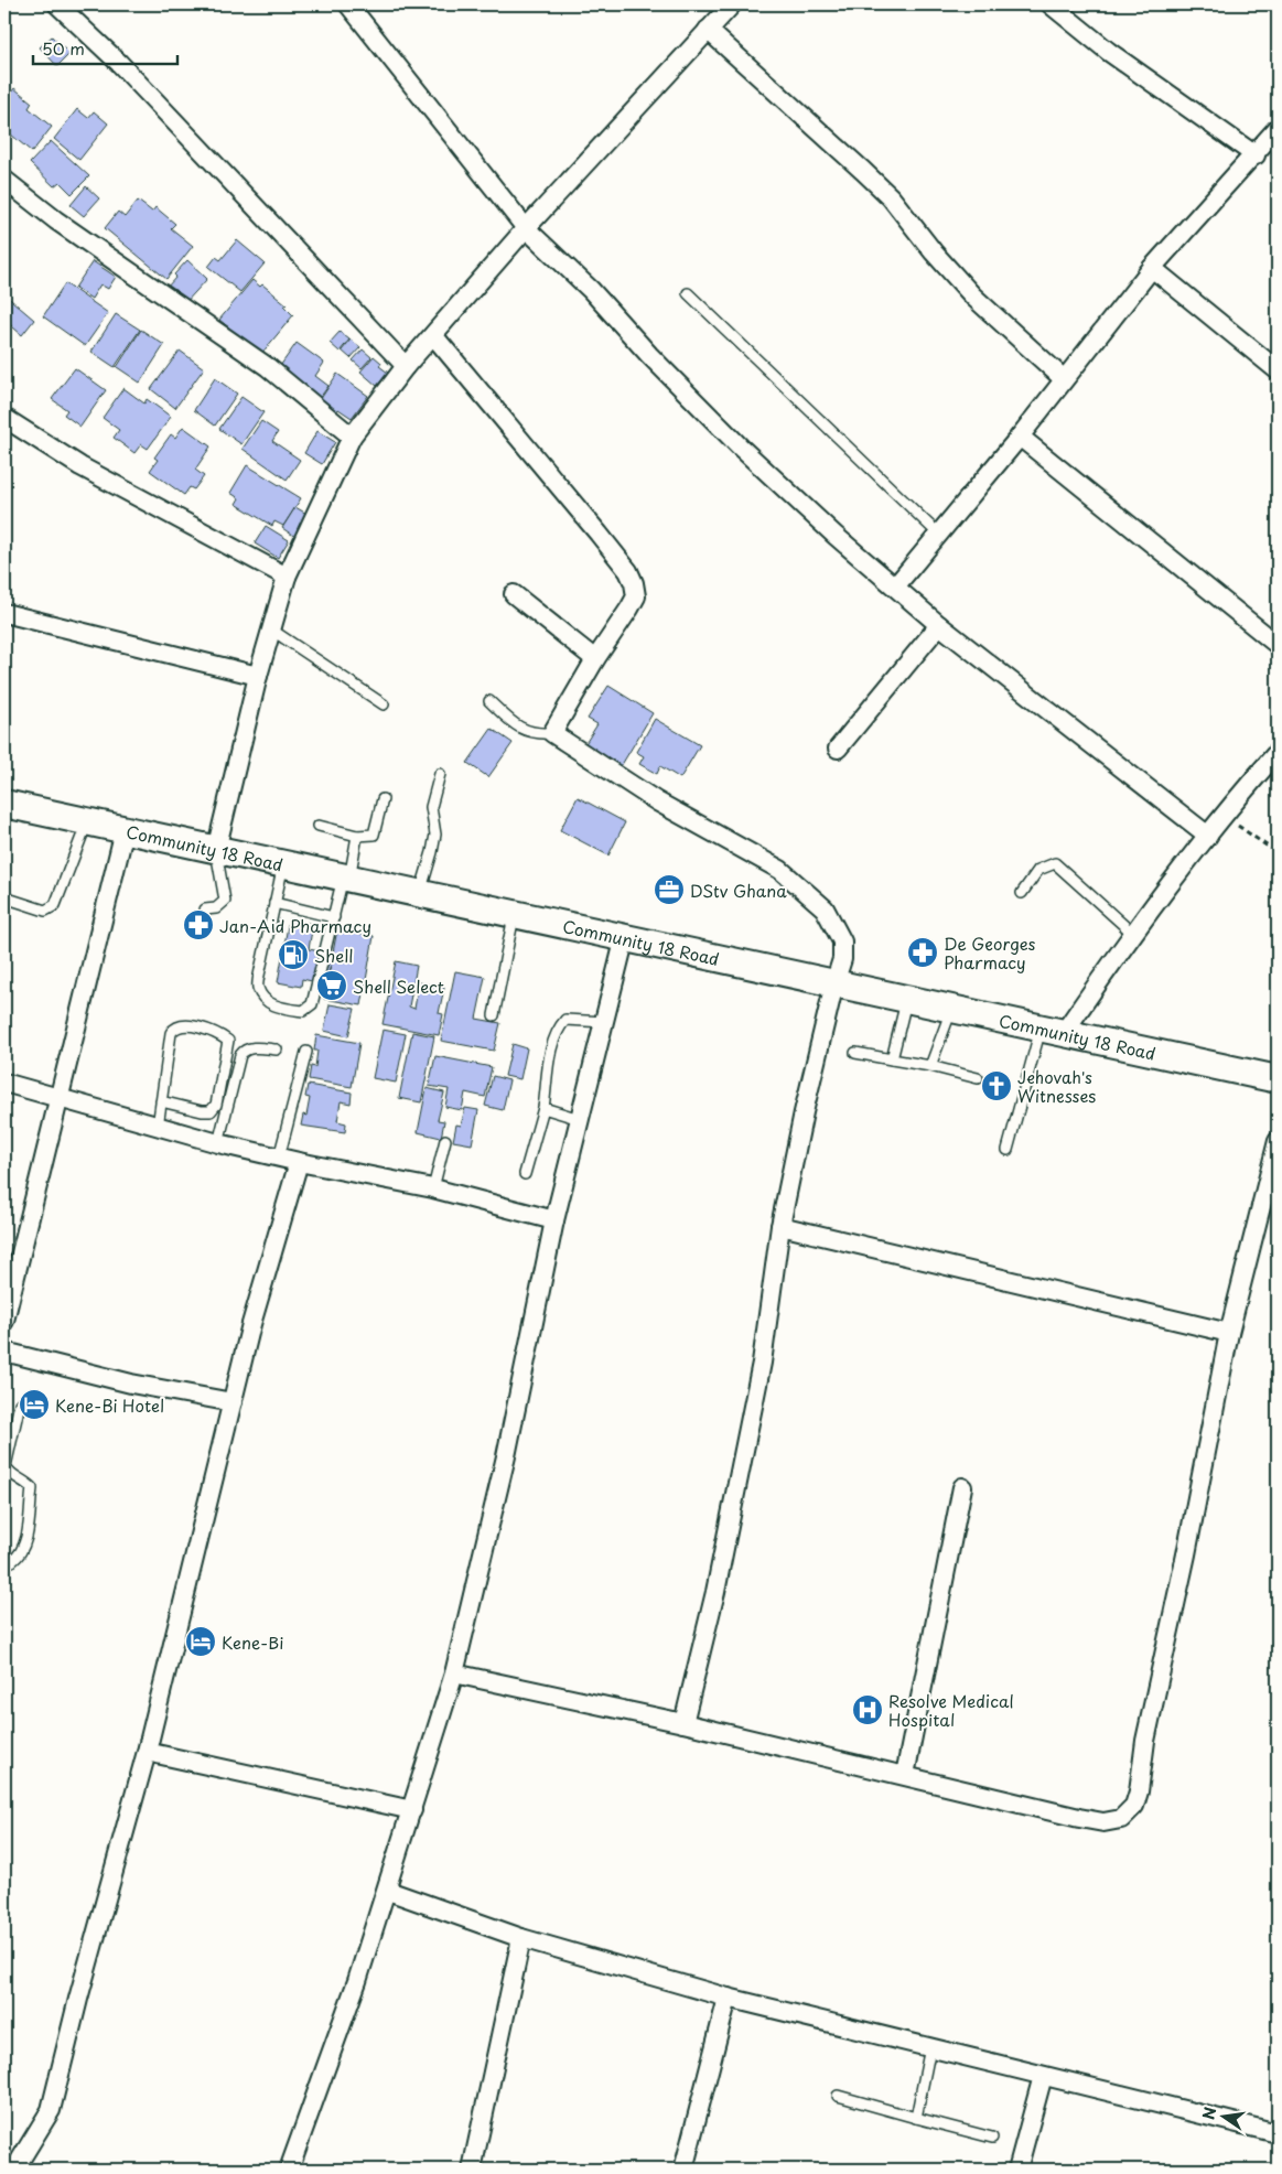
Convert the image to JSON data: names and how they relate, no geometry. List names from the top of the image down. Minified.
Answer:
{"streets":{"main road":["Community 18 Road"]},"places":{"office":["DStv Ghana"],"pharmacy":["Jan-Aid Pharmacy","De Georges Pharmacy"],"fuel station":["Shell"],"supermarket":["Shell Select"],"church":["Jehovah's Witnesses"],"hotel":["Kene-Bi Hotel","Kene-Bi"],"hospital":["Resolve Medical Hospital"]},"scale_bar":"50 m","north":"left"}
